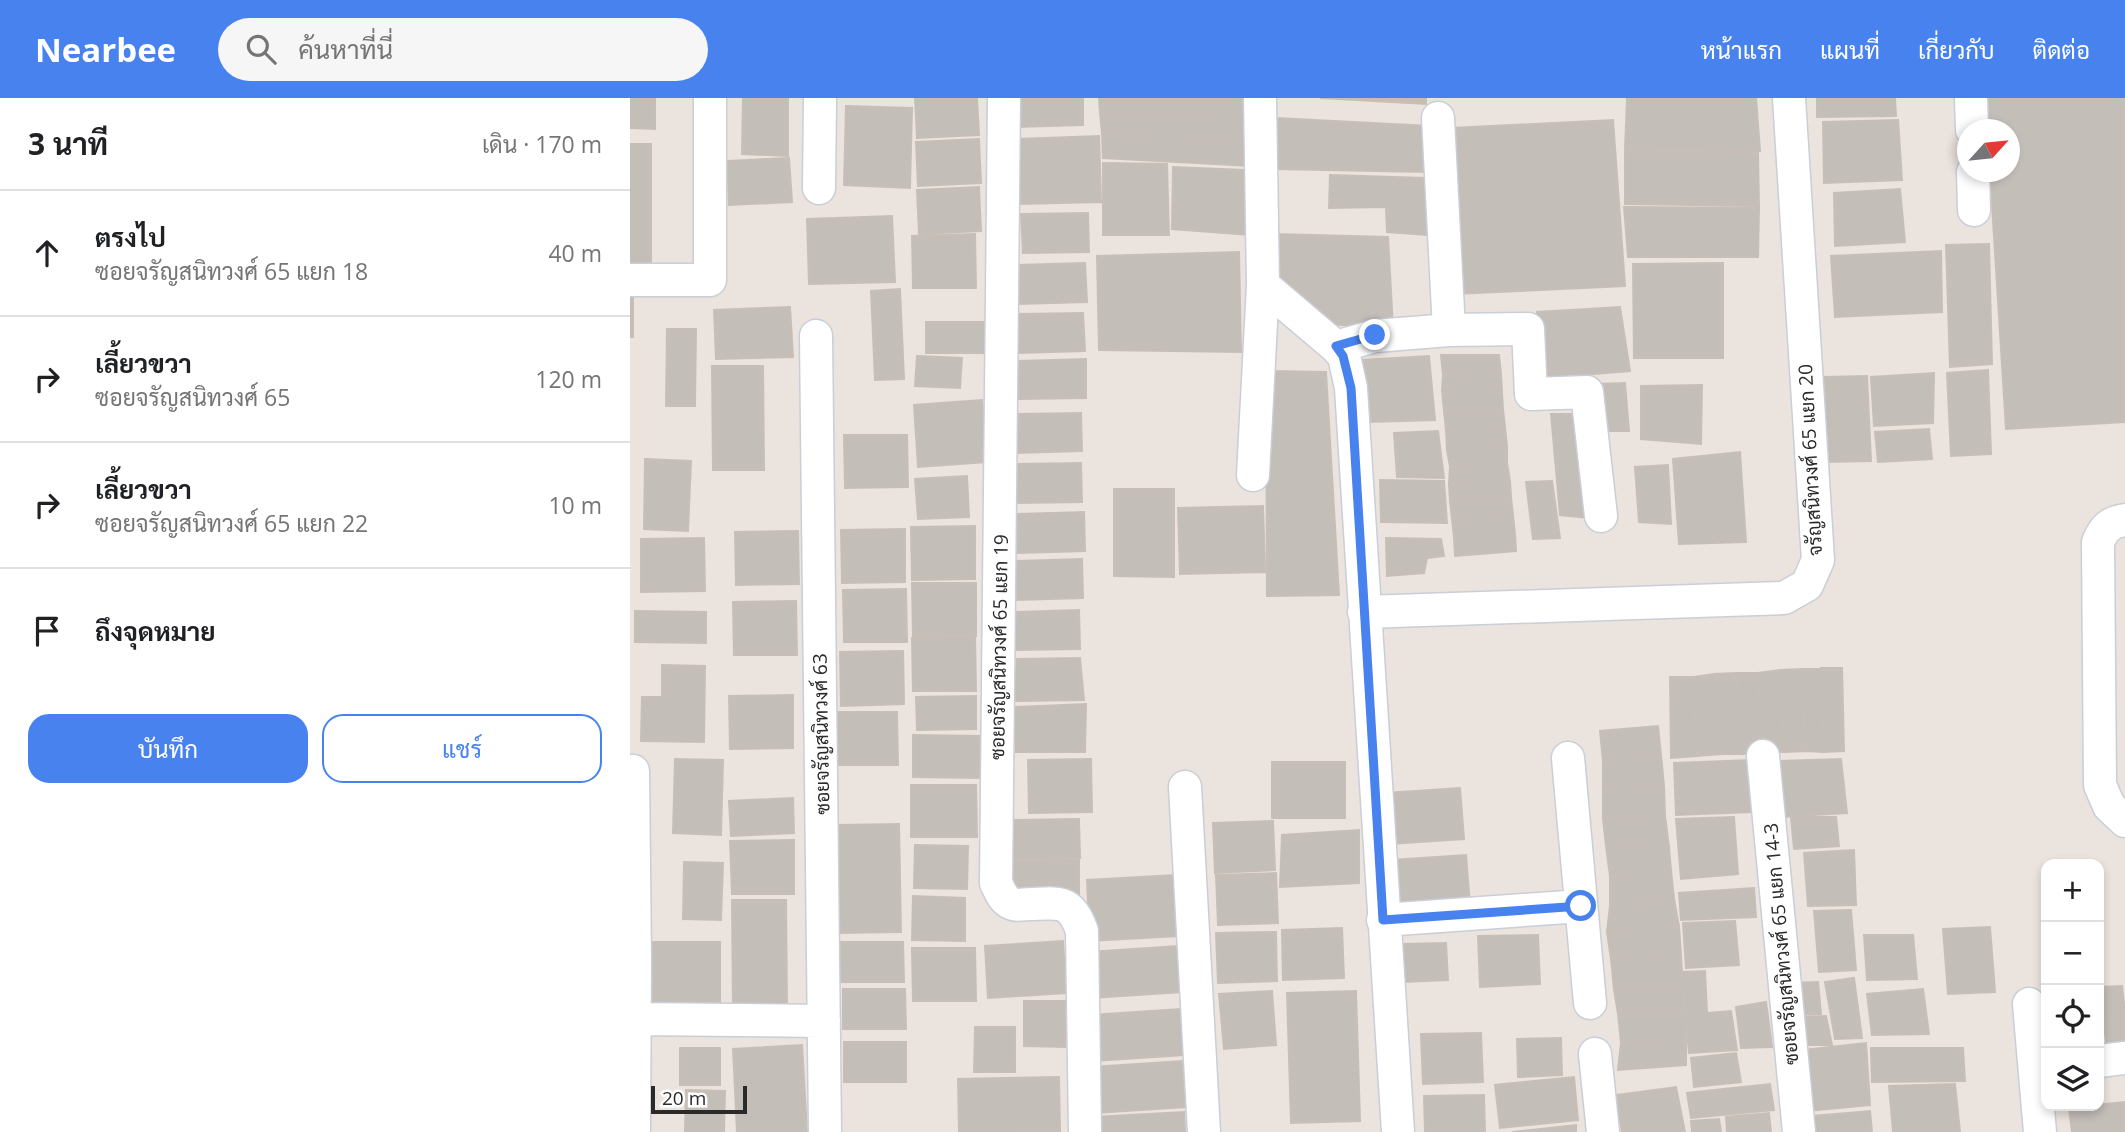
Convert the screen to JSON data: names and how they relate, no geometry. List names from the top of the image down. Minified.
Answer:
{"streets":{"street":["จรัญสนิทวงศ์ 65 แยก 20","ซอยจรัญสนิทวงศ์ 65 แยก 19","ซอยจรัญสนิทวงศ์ 63","ซอยจรัญสนิทวงศ์ 65 แยก 14-3"]},"scale_bar":"20 m","north":"top right","page":{"header":"Nearbee","search":"ค้นหาที่นี่","nav":["หน้าแรก","แผนที่","เกี่ยวกับ","ติดต่อ"],"heading":["3 นาที","เดิน · 170 m"],"list":[["ตรงไป","ซอยจรัญสนิทวงศ์ 65 แยก 18","40 m"],["เลี้ยวขวา","ซอยจรัญสนิทวงศ์ 65","120 m"],["เลี้ยวขวา","ซอยจรัญสนิทวงศ์ 65 แยก 22","10 m"],"ถึงจุดหมาย"],"buttons":["บันทึก","แชร์"],"map_buttons":["+","−"],"scale":"20 m"}}
